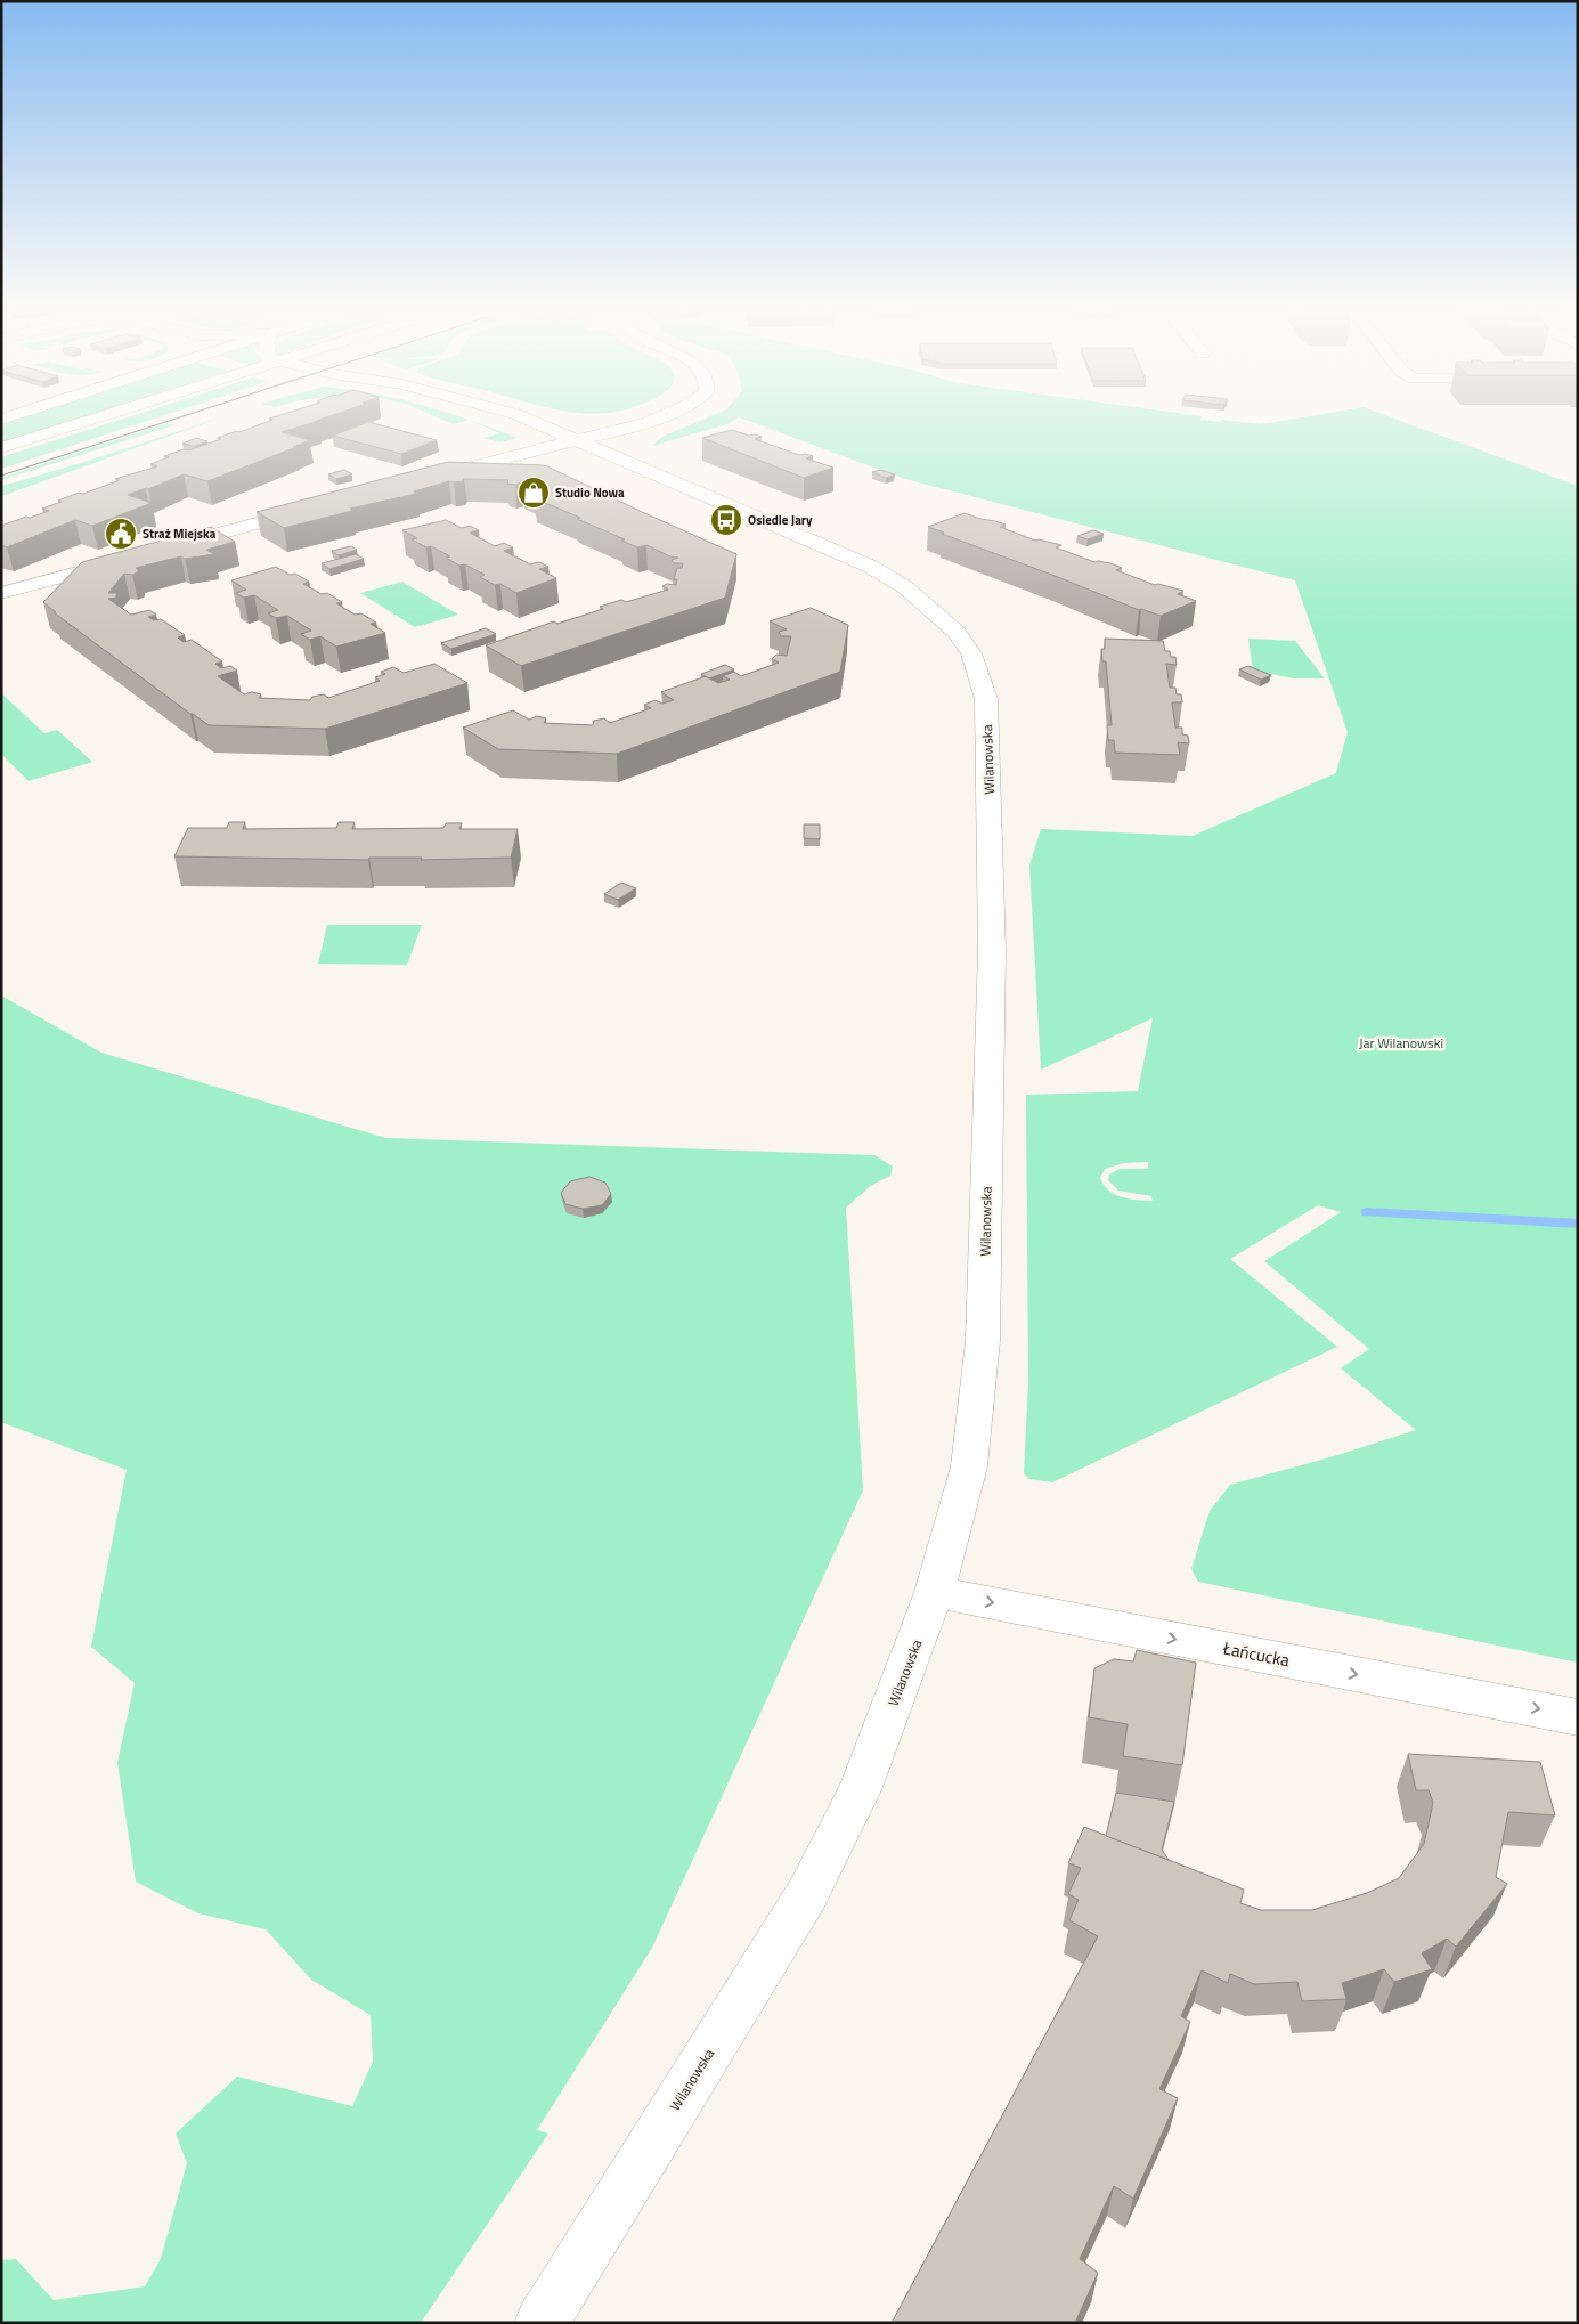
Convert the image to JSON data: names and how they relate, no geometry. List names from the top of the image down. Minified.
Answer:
{"streets":{"street":["Wilanowska","Łańcucka"]},"crossings":[["Wilanowska","Łańcucka"]],"one_way":["Łańcucka"],"parks":["Jar Wilanowski"],"places":{"shop":["Studio Nowa"],"bus stop":["Osiedle Jary"],"public building":["Straż Miejska"]}}
